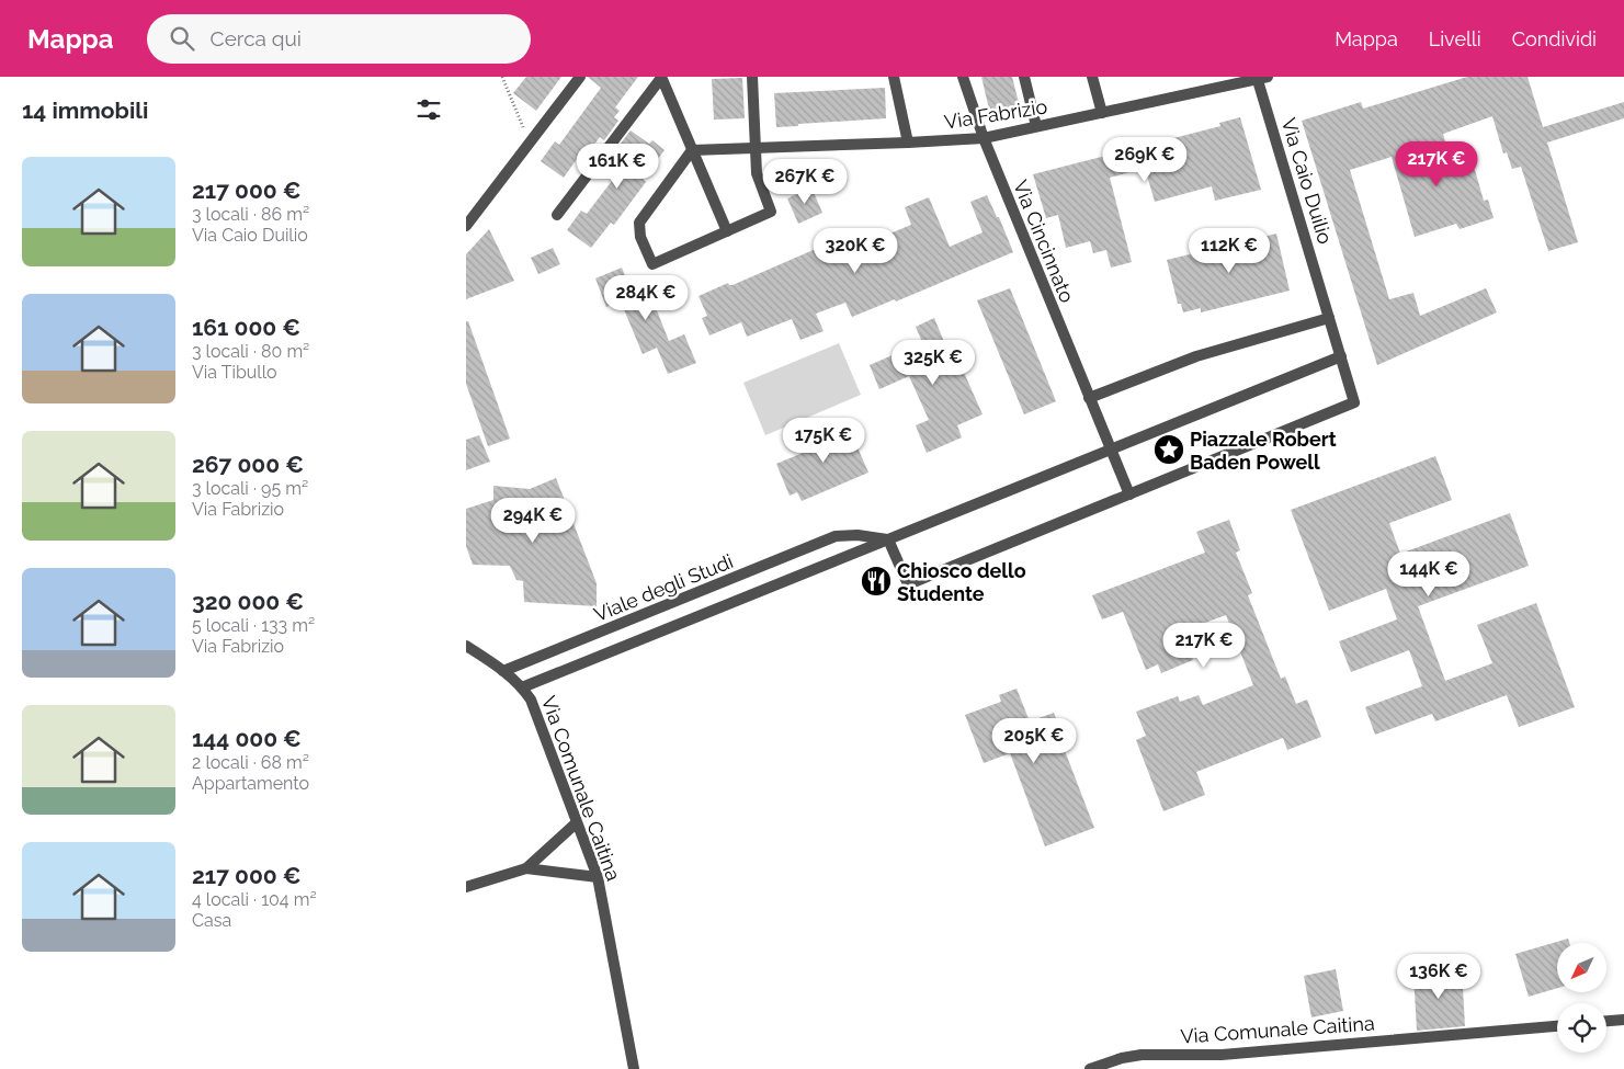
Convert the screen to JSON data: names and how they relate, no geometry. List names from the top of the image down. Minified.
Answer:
{"streets":{"street":["Via Fabrizio","Via Caio Duilio","Via Cincinnato","Viale degli Studi","Via Comunale Caitina"]},"crossings":[["Via Fabrizio","Via Caio Duilio"],["Via Fabrizio","Via Cincinnato"],["Via Caio Duilio","Via Cincinnato"],["Via Caio Duilio","Viale degli Studi"],["Via Cincinnato","Viale degli Studi"],["Viale degli Studi","Via Comunale Caitina"]],"places":{"place":["Piazzale Robert Baden Powell"],"restaurant":["Chiosco dello Studente"]},"north":"bottom left","page":{"header":"Mappa","search":"Cerca qui","nav":["Mappa","Livelli","Condividi"],"heading":"14 immobili","price":["269K €","217K €","161K €","267K €","320K €","112K €","284K €","325K €","175K €","294K €","144K €","217K €","205K €","136K €"],"list":[{"name":"217 000 €","note":"3 locali · 86 m² · Via Caio Duilio"},{"name":"161 000 €","note":"3 locali · 80 m² · Via Tibullo"},{"name":"267 000 €","note":"3 locali · 95 m² · Via Fabrizio"},{"name":"320 000 €","note":"5 locali · 133 m² · Via Fabrizio"},{"name":"144 000 €","note":"2 locali · 68 m² · Appartamento"},{"name":"217 000 €","note":"4 locali · 104 m² · Casa"}]}}
